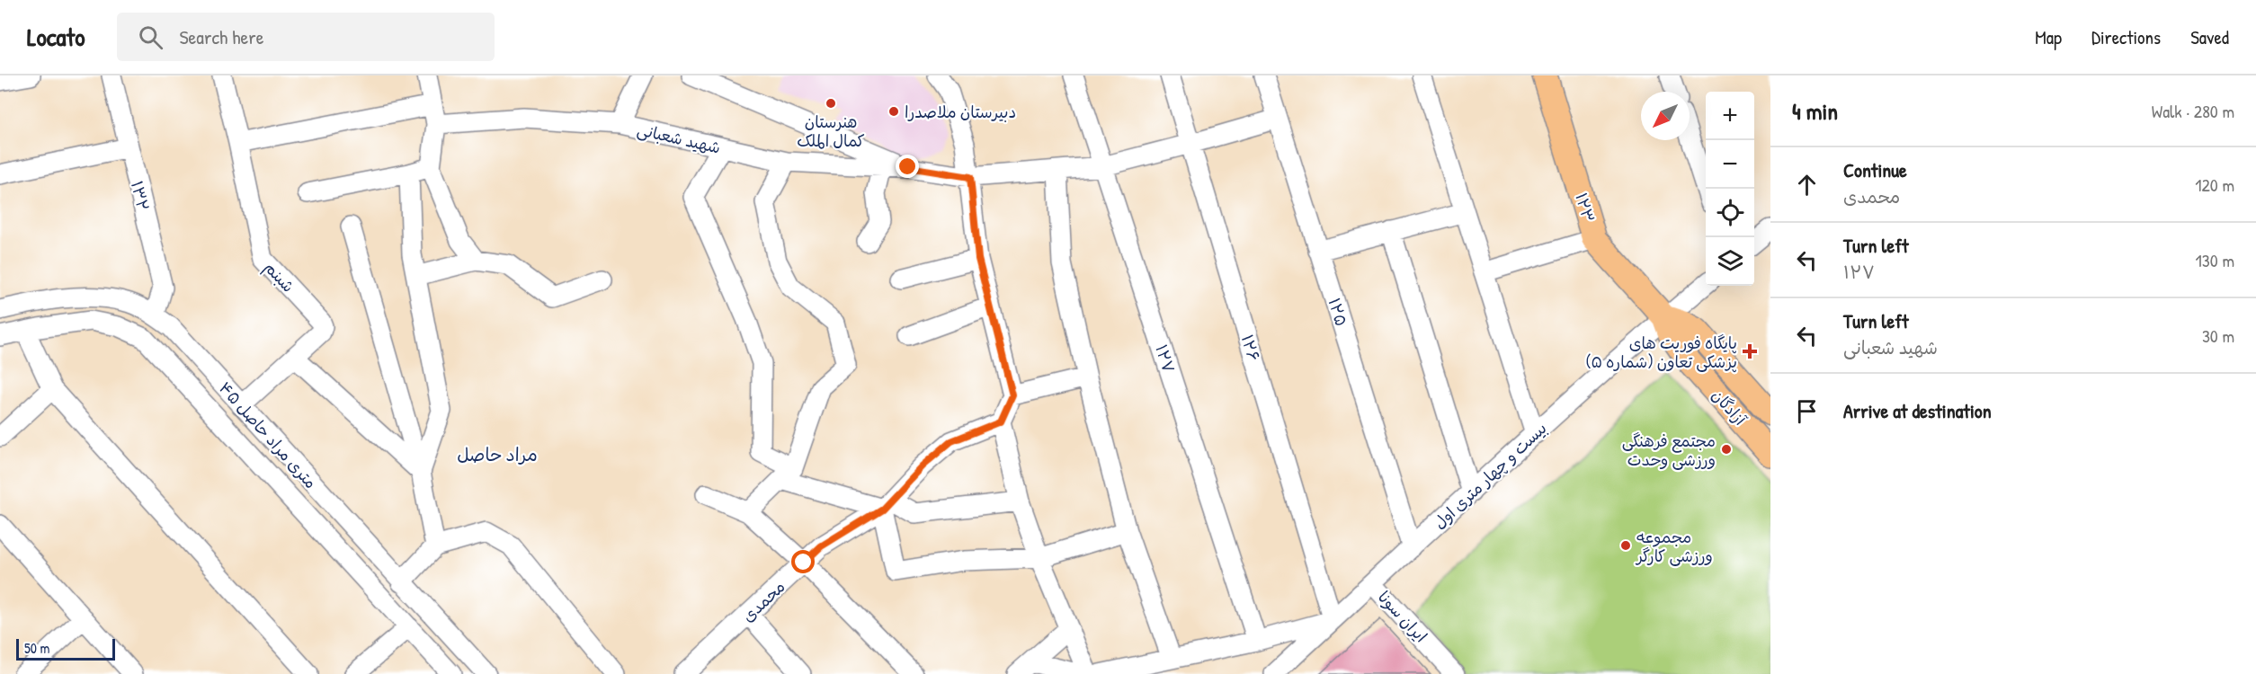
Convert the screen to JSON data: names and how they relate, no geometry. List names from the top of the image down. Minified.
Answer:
{"streets":{"main road":["۱۲۳","آزادگان"],"street":["شهید شعبانی","۱۳۲","شبنم","۱۲۵","۱۲۶","۱۲۷","۴۵ متری مراد حاصل","بیست و چهار متری اول","محمدی","ایران سونا"]},"crossings":[["شهید شعبانی","۱۲۵"],["شهید شعبانی","۱۲۶"],["شهید شعبانی","۱۲۷"],["۱۳۲","۴۵ متری مراد حاصل"],["۱۲۳","آزادگان"],["۱۲۳","بیست و چهار متری اول"],["شبنم","۴۵ متری مراد حاصل"],["۱۲۵","بیست و چهار متری اول"],["۱۲۶","بیست و چهار متری اول"],["آزادگان","بیست و چهار متری اول"],["بیست و چهار متری اول","ایران سونا"]],"districts":["مراد حاصل"],"places":{"other":["هنرستان کمال الملک","دبیرستان ملاصدرا","مجتمع فرهنگی ورزشی وحدت","مجموعه ورزشی کارگر"],"health":["پایگاه فوریت های پزشکی تعاون (شماره ۵)"]},"scale_bar":"50 m","north":"bottom left","page":{"header":"Locato","search":"Search here","nav":["Map","Directions","Saved"],"heading":["4 min","Walk · 280 m"],"map_buttons":["+","−"],"list":[["Continue","محمدی","120 m"],["Turn left","۱۲۷","130 m"],["Turn left","شهید شعبانی","30 m"],"Arrive at destination"],"scale":"50 m"}}
